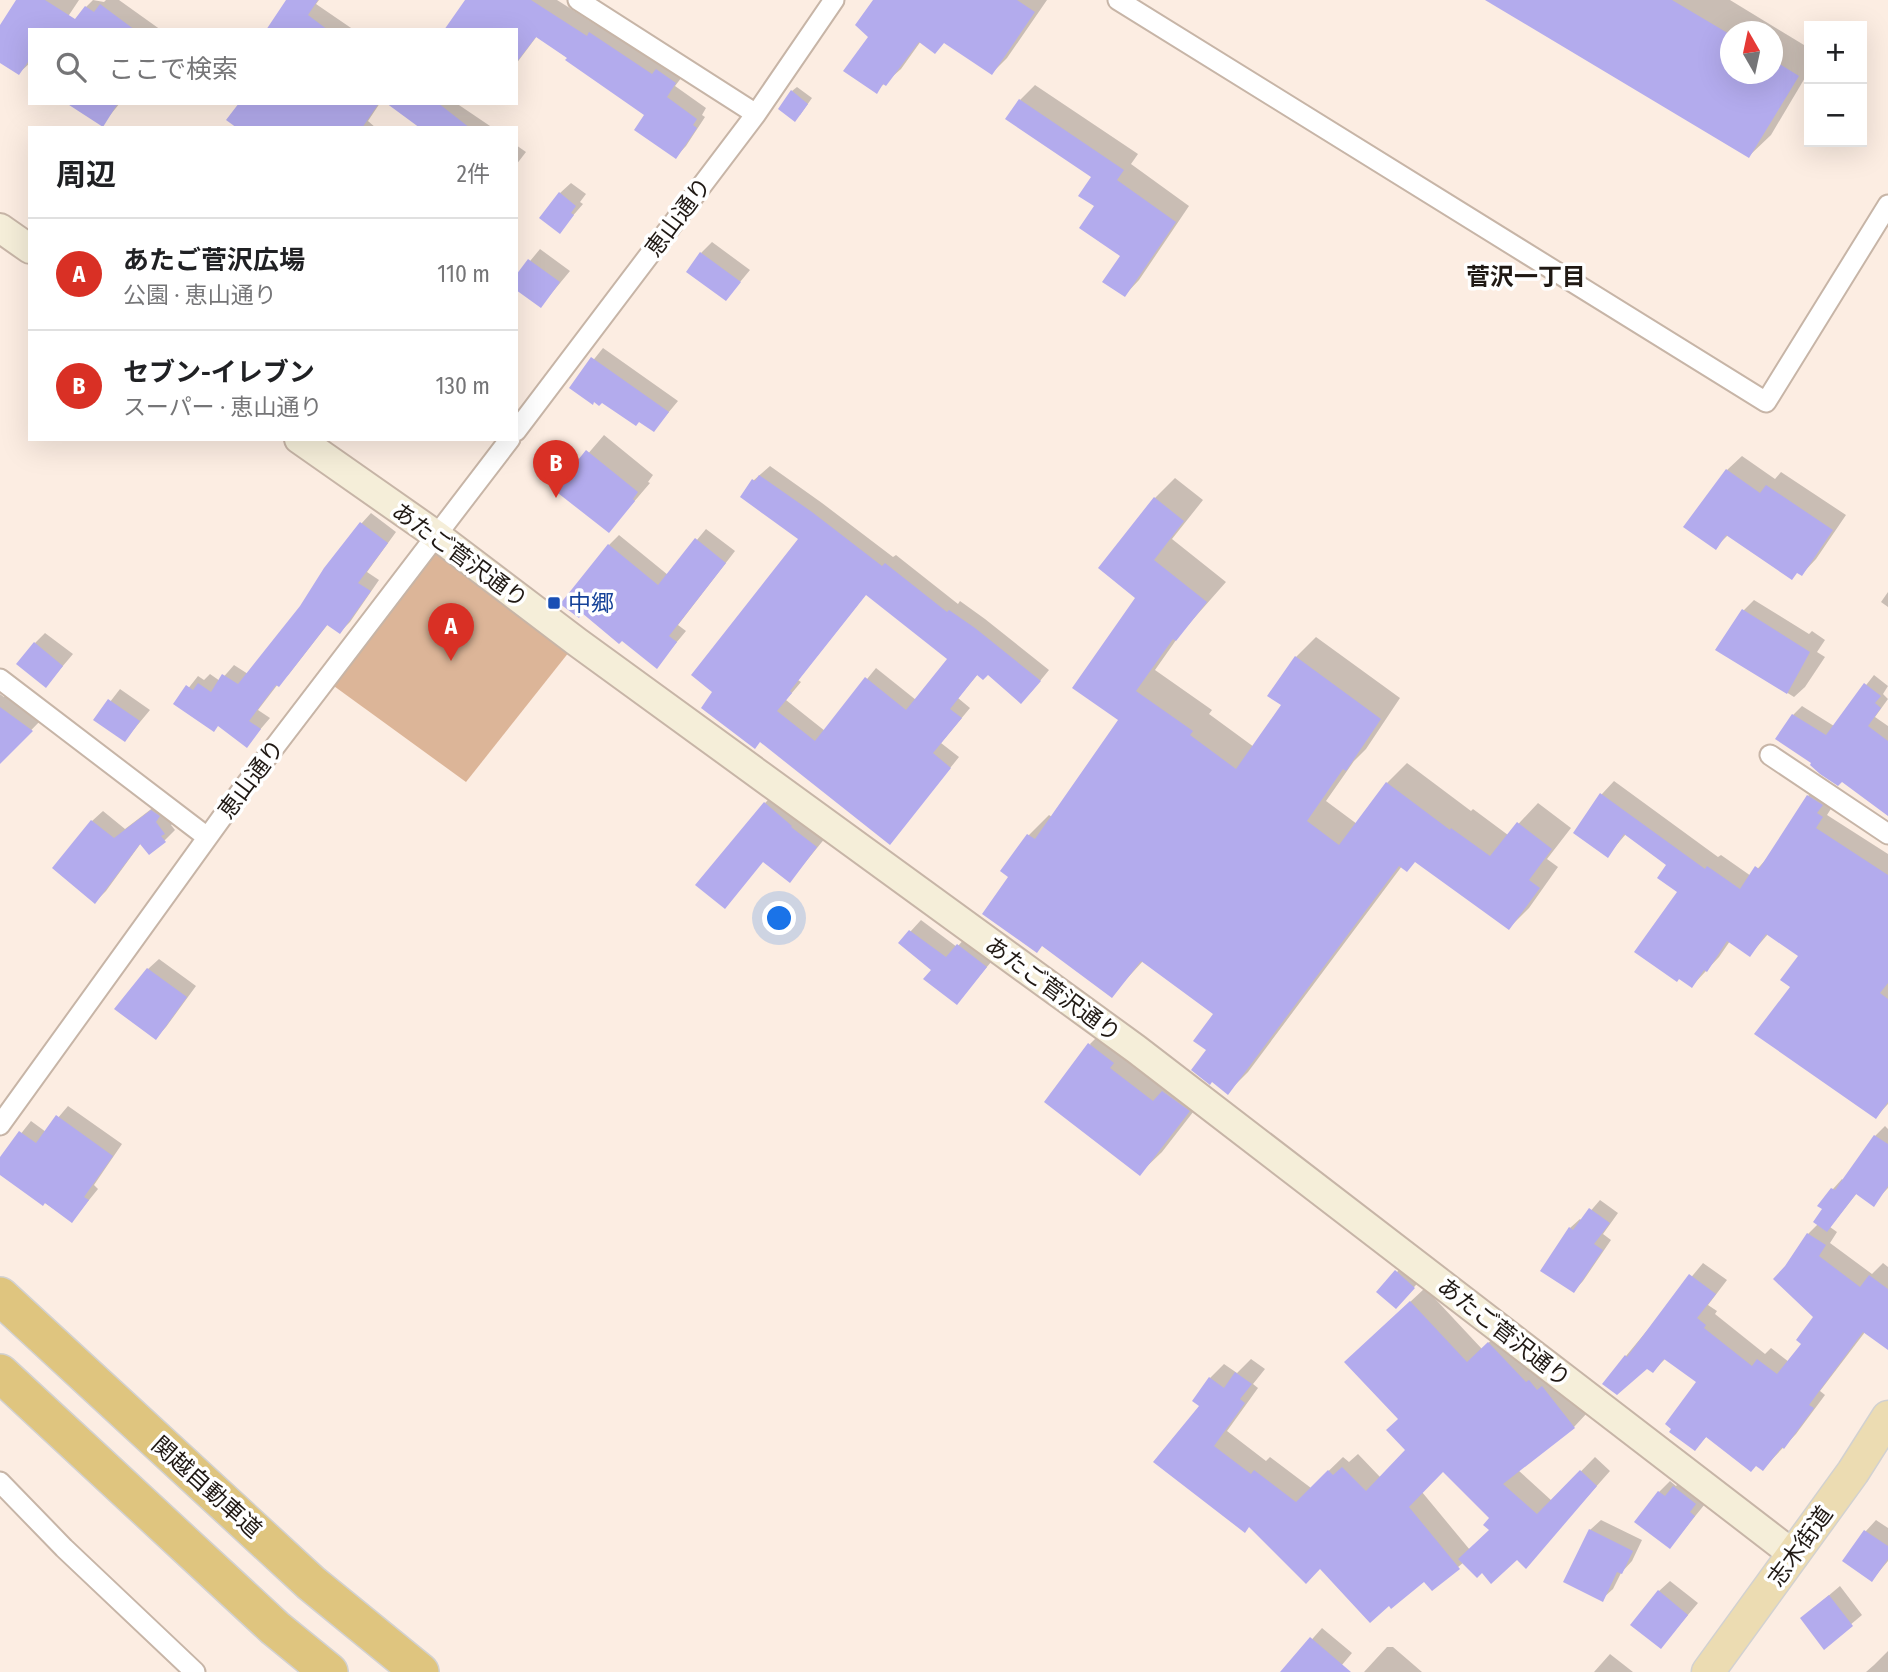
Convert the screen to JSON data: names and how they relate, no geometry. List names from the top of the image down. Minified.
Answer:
{"streets":{"highway":["関越自動車道"],"main road":["志木街道"],"street":["恵山通り","あたご菅沢通り"]},"crossings":[["恵山通り","あたご菅沢通り"],["あたご菅沢通り","志木街道"]],"districts":["菅沢一丁目"],"places":{"transit":["中郷"]},"north":"top","page":{"map_buttons":["+","−"],"search":"ここで検索","heading":["周辺","2件"],"list":[{"mark":"A","name":"あたご菅沢広場","note":"公園 · 恵山通り","value":"110 m"},{"mark":"B","name":"セブン-イレブン","note":"スーパー · 恵山通り","value":"130 m"}],"pins":["B","A"]}}
